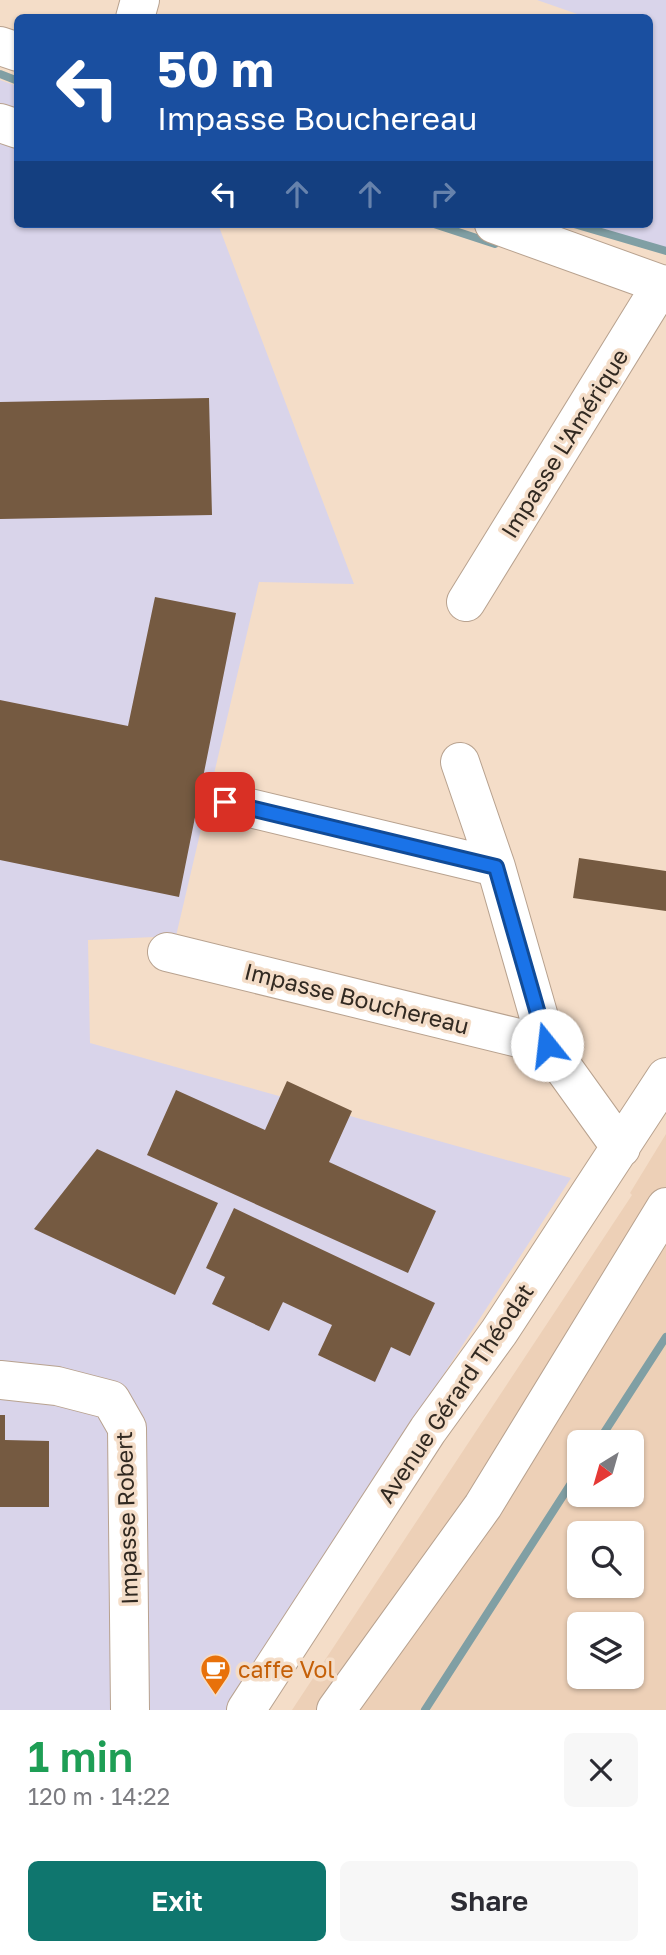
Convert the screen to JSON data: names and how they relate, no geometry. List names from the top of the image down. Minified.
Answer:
{"streets":{"street":["Impasse L'Amérique","Impasse Bouchereau","Avenue Gérard Théodat","Impasse Robert"]},"places":{"cafe":["caffe Vol"]},"north":"bottom left","page":{"turn":["50 m","Impasse Bouchereau"],"heading":["1 min","120 m · 14:22"],"buttons":["Exit","Share"]}}
